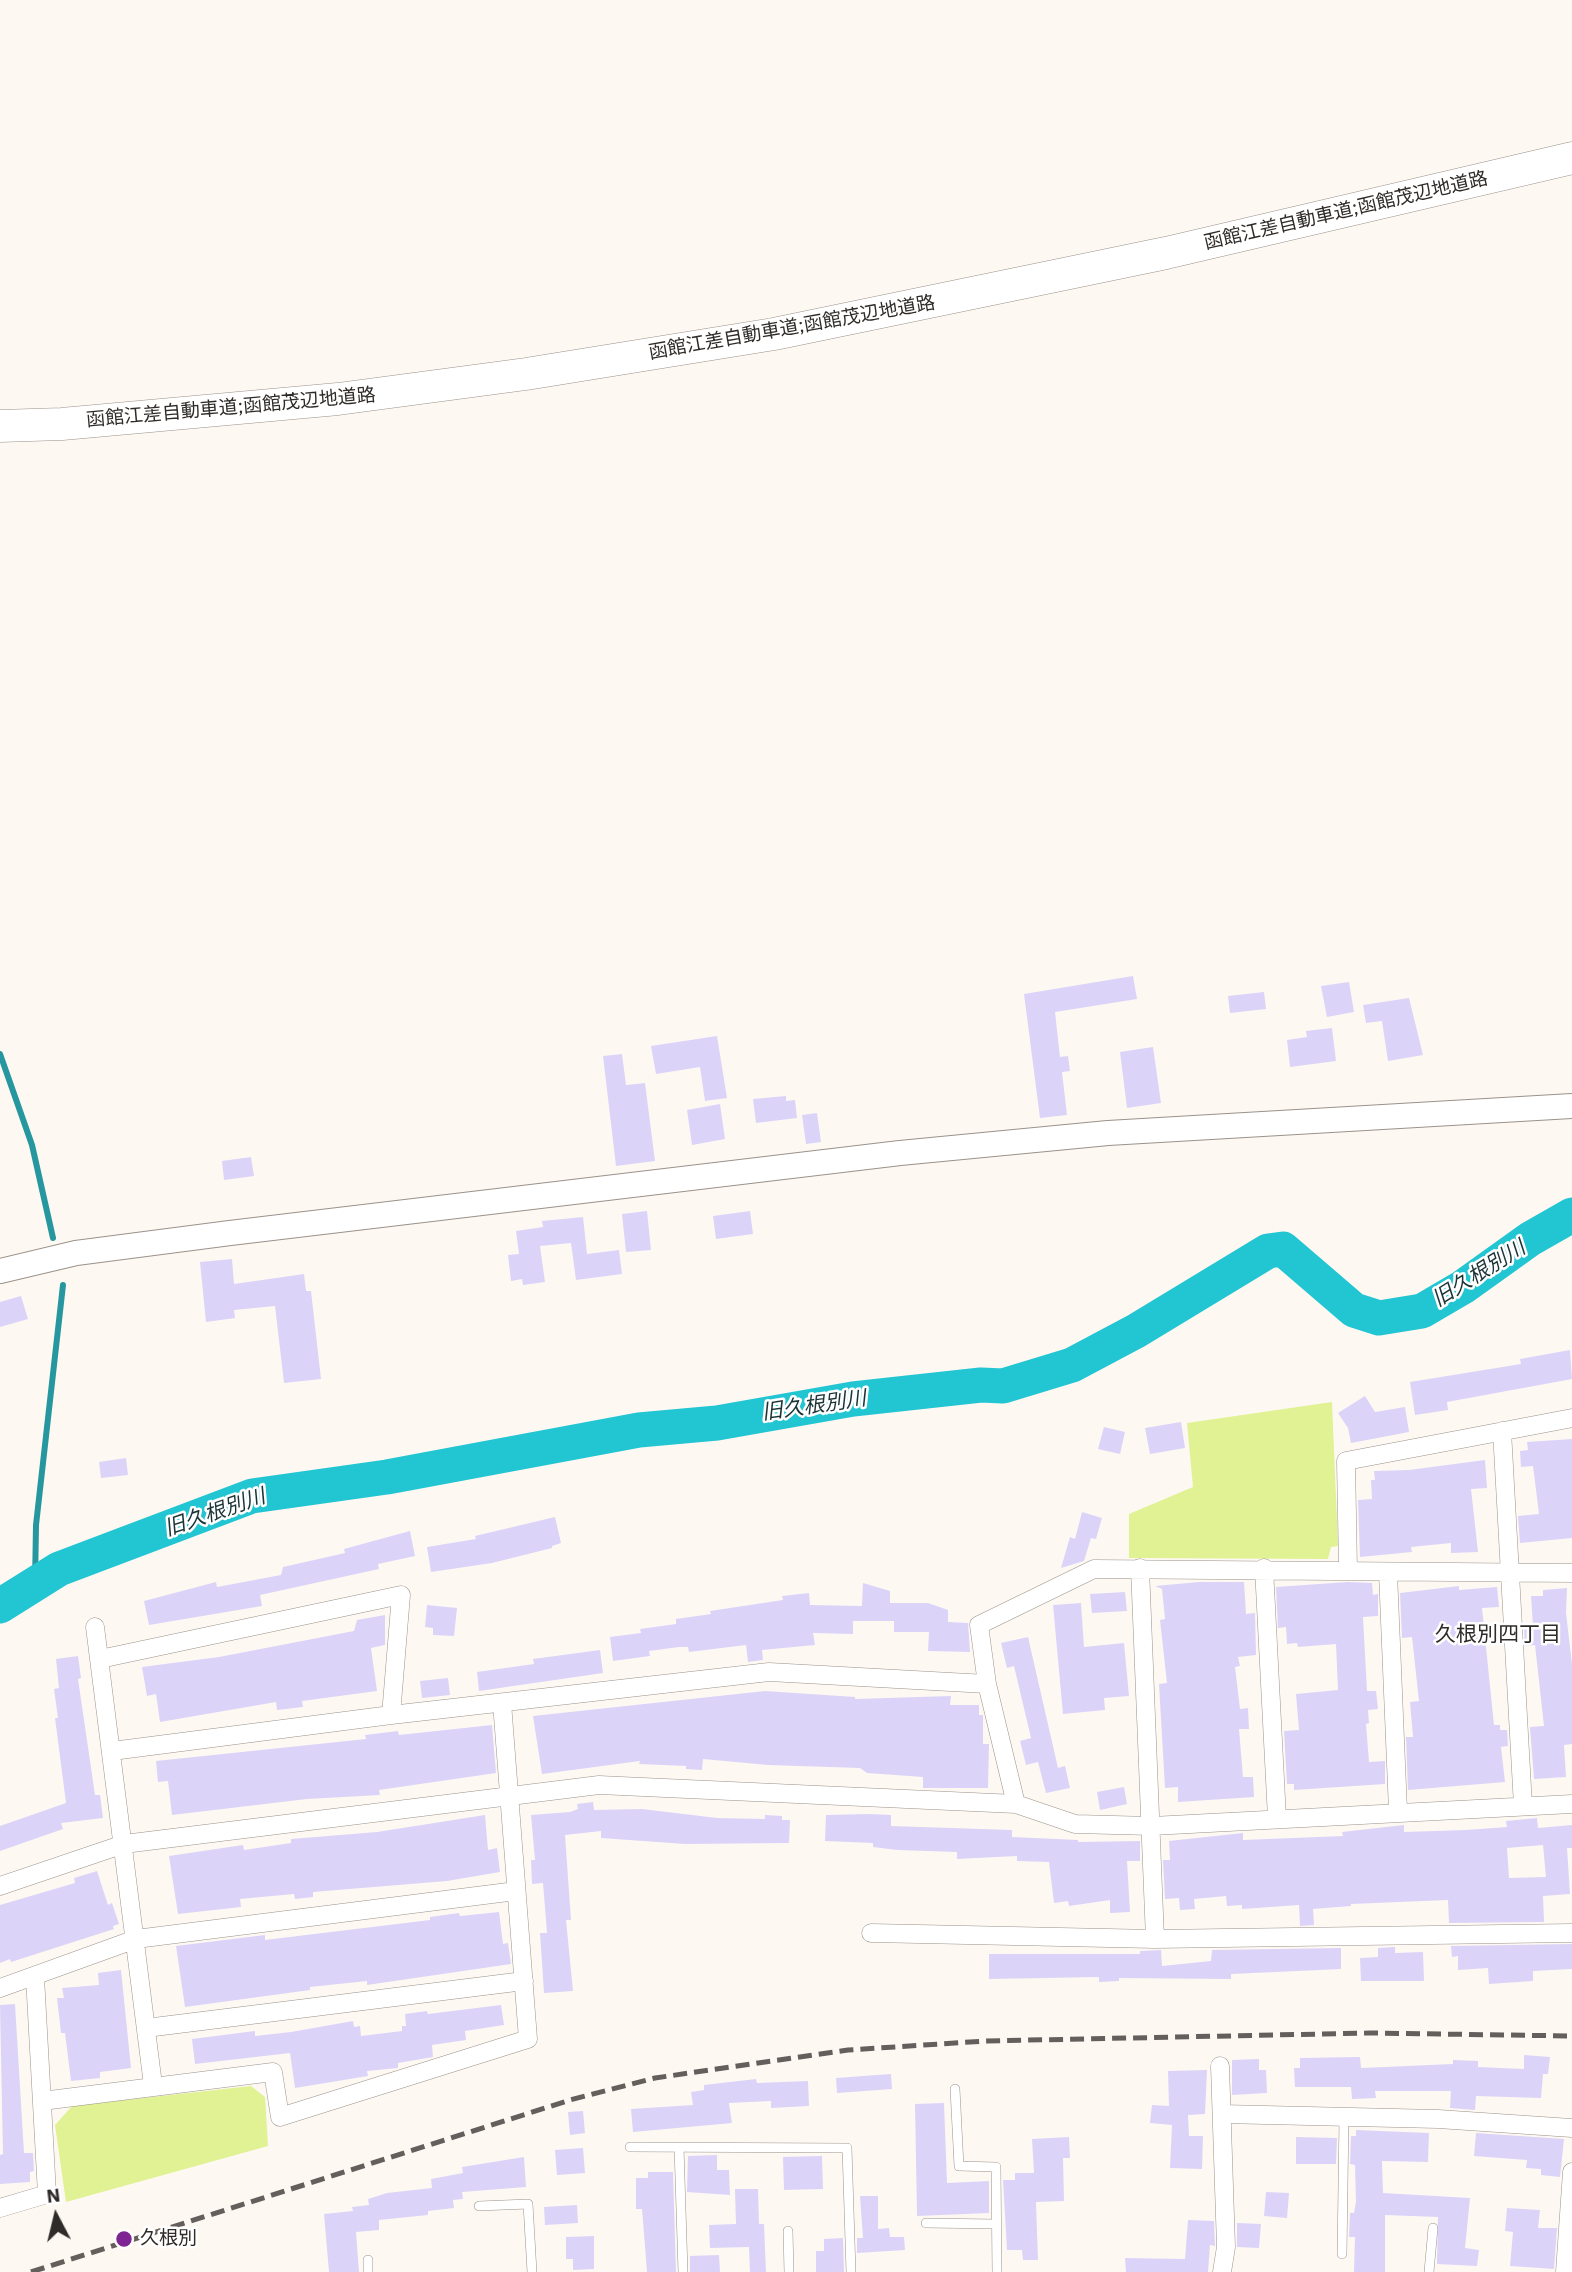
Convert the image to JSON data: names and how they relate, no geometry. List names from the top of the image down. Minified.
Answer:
{"streets":{"highway":["函館江差自動車道;函館茂辺地道路"]},"districts":["久根別四丁目"],"water":["旧久根別川"],"places":["久根別"],"north":"top"}
